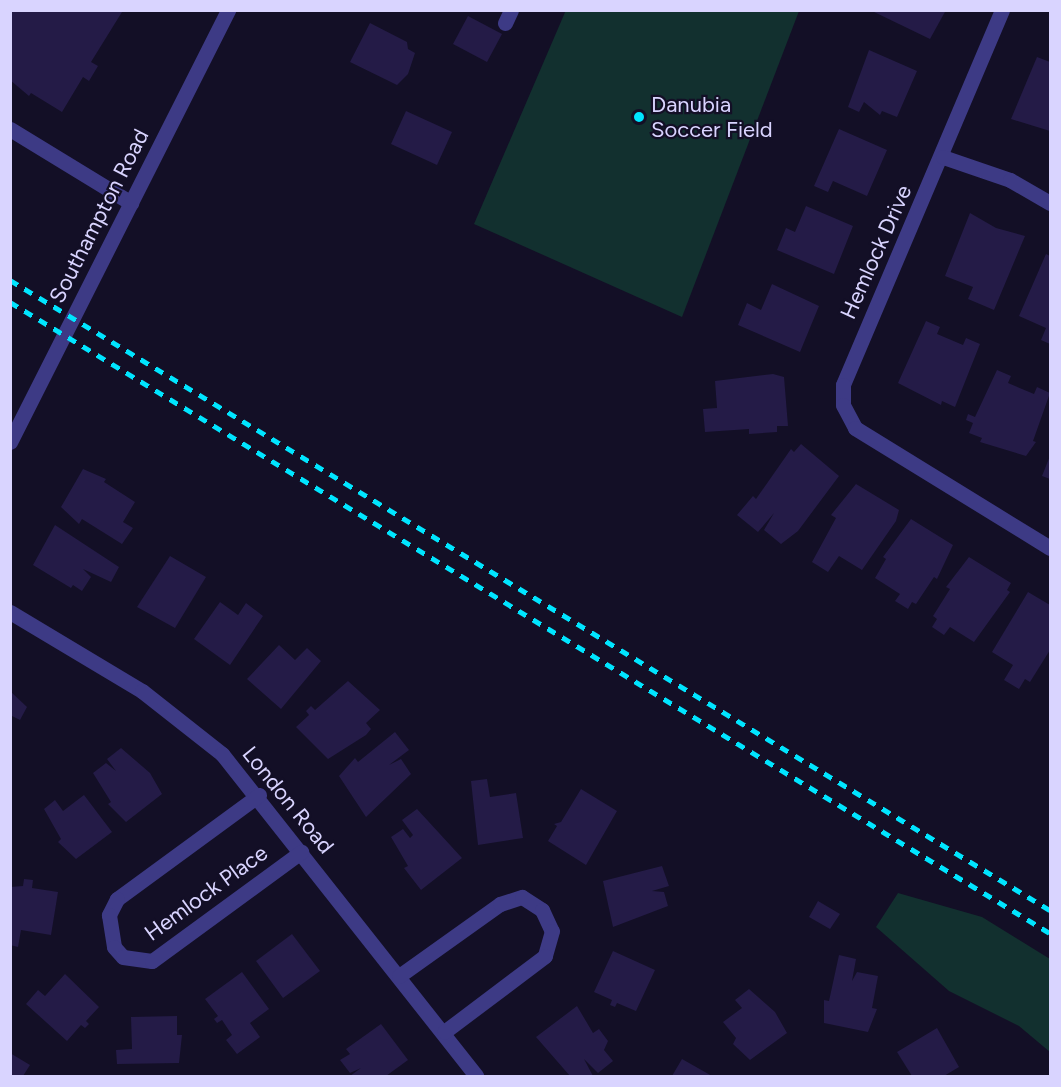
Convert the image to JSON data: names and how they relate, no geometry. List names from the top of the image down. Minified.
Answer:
{"streets":{"street":["Southampton Road","Hemlock Drive","London Road","Hemlock Place"]},"crossings":[["London Road","Hemlock Place"]],"places":["Danubia Soccer Field"]}
